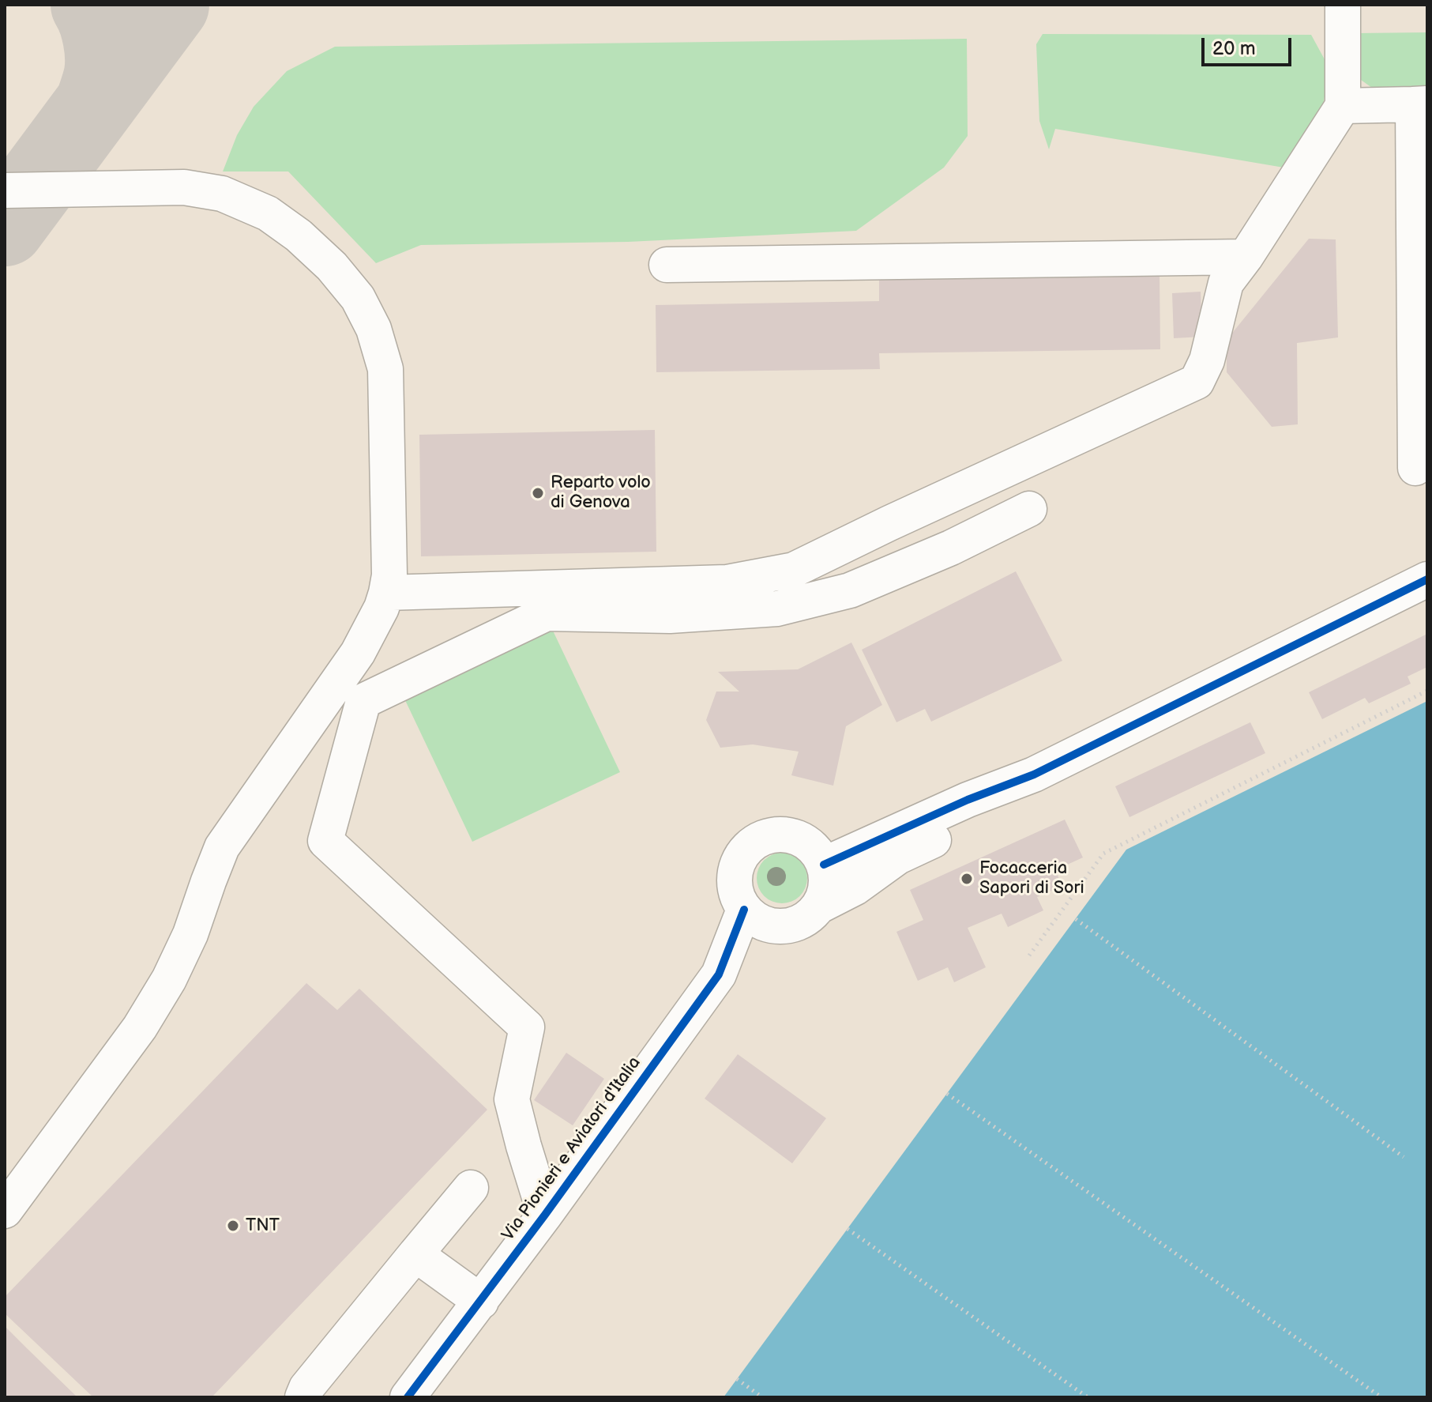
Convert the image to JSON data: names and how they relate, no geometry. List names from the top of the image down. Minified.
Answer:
{"streets":{"street":["Via Pionieri e Aviatori d'Italia"]},"places":["Reparto volo di Genova","Focacceria Sapori di Sori","TNT"],"scale_bar":"20 m"}
